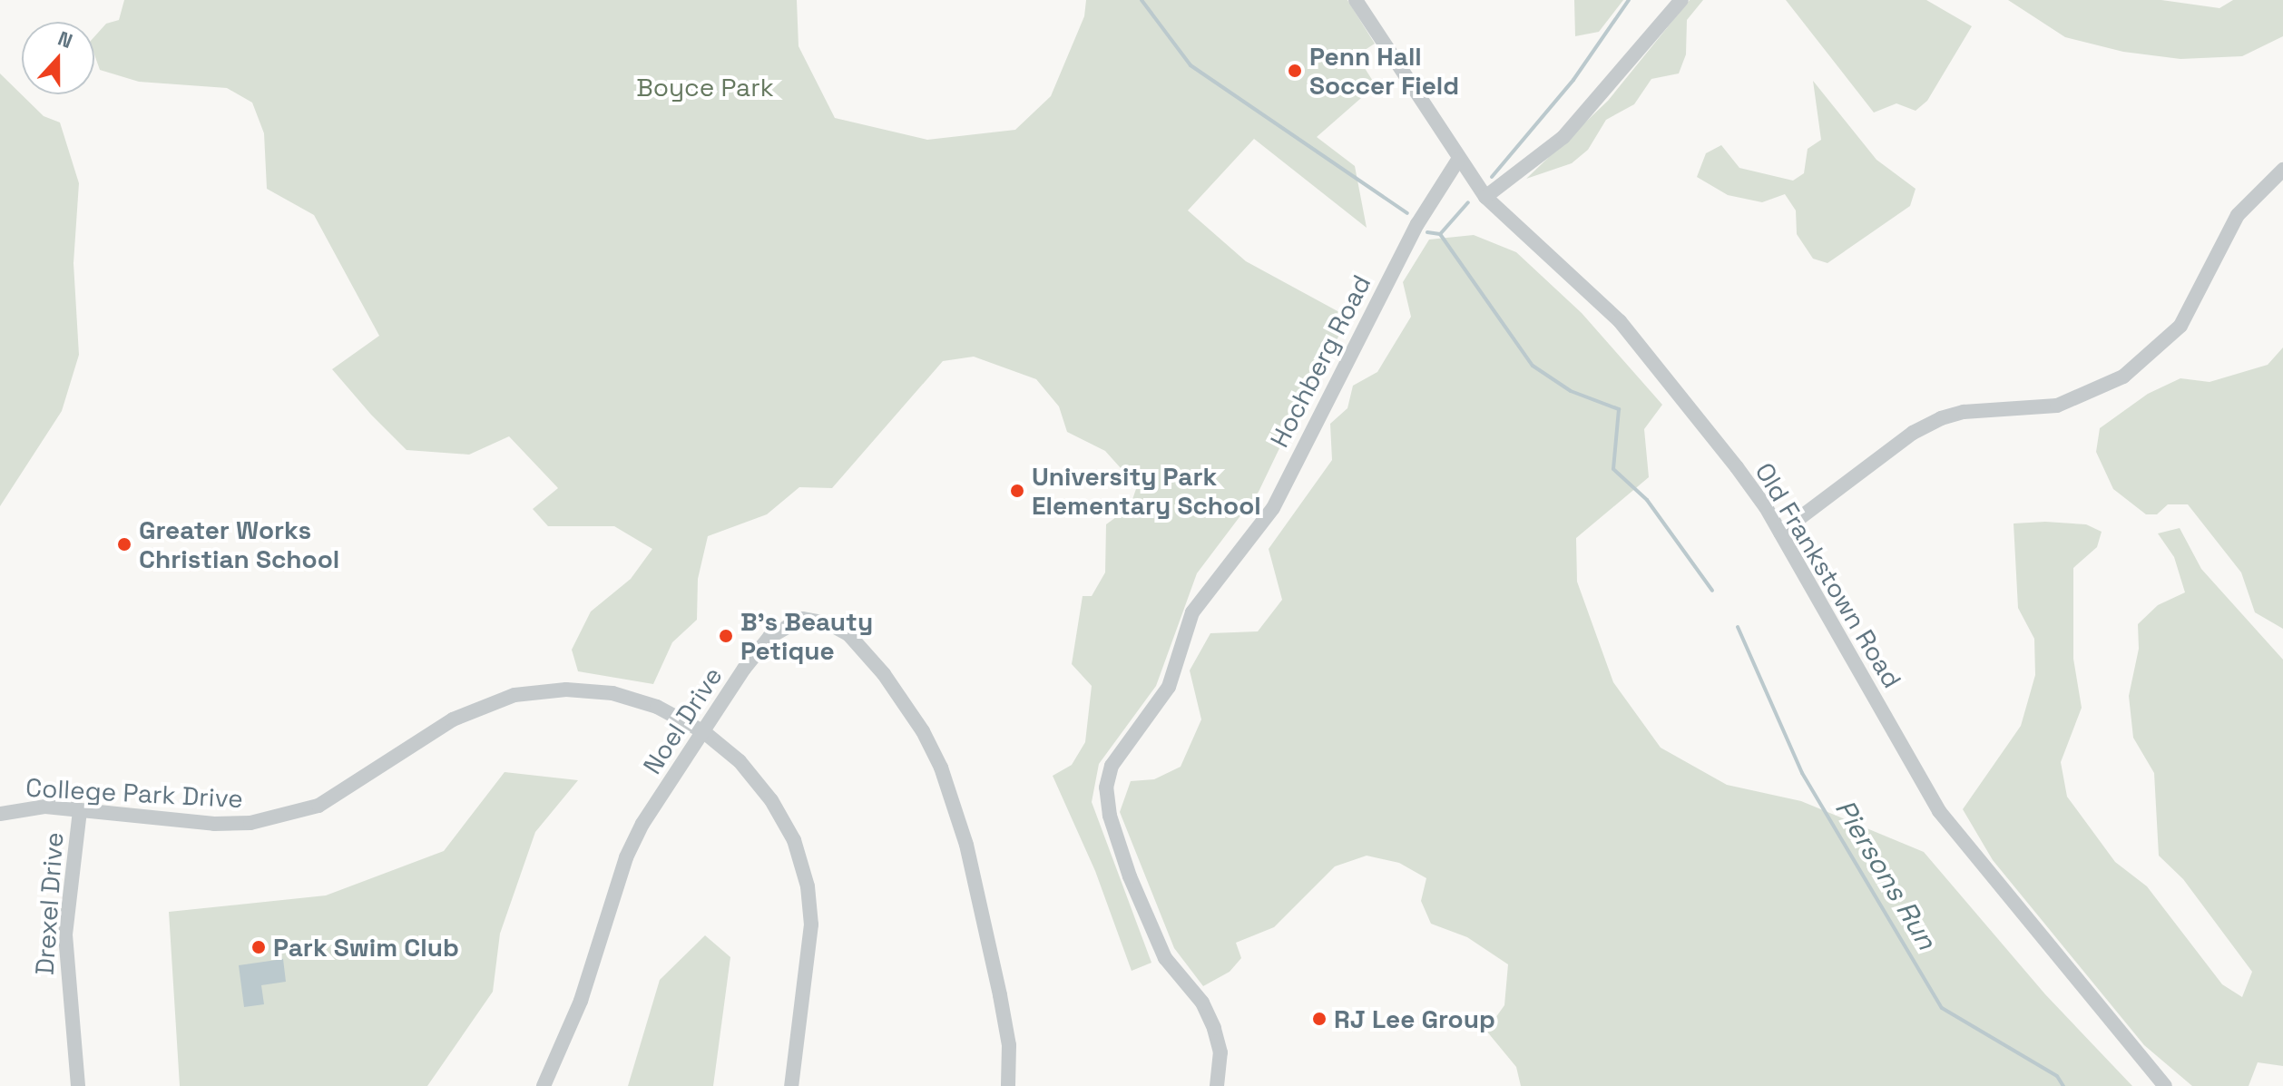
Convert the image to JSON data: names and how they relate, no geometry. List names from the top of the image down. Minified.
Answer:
{"streets":{"street":["Hochberg Road","Old Frankstown Road","Noel Drive","College Park Drive","Drexel Drive"]},"crossings":[["Hochberg Road","Old Frankstown Road"],["Noel Drive","College Park Drive"],["College Park Drive","Drexel Drive"]],"water":["Piersons Run"],"parks":["Boyce Park"],"places":["Penn Hall Soccer Field","University Park Elementary School","Greater Works Christian School","B's Beauty Petique","Park Swim Club","RJ Lee Group"],"north":"top"}
